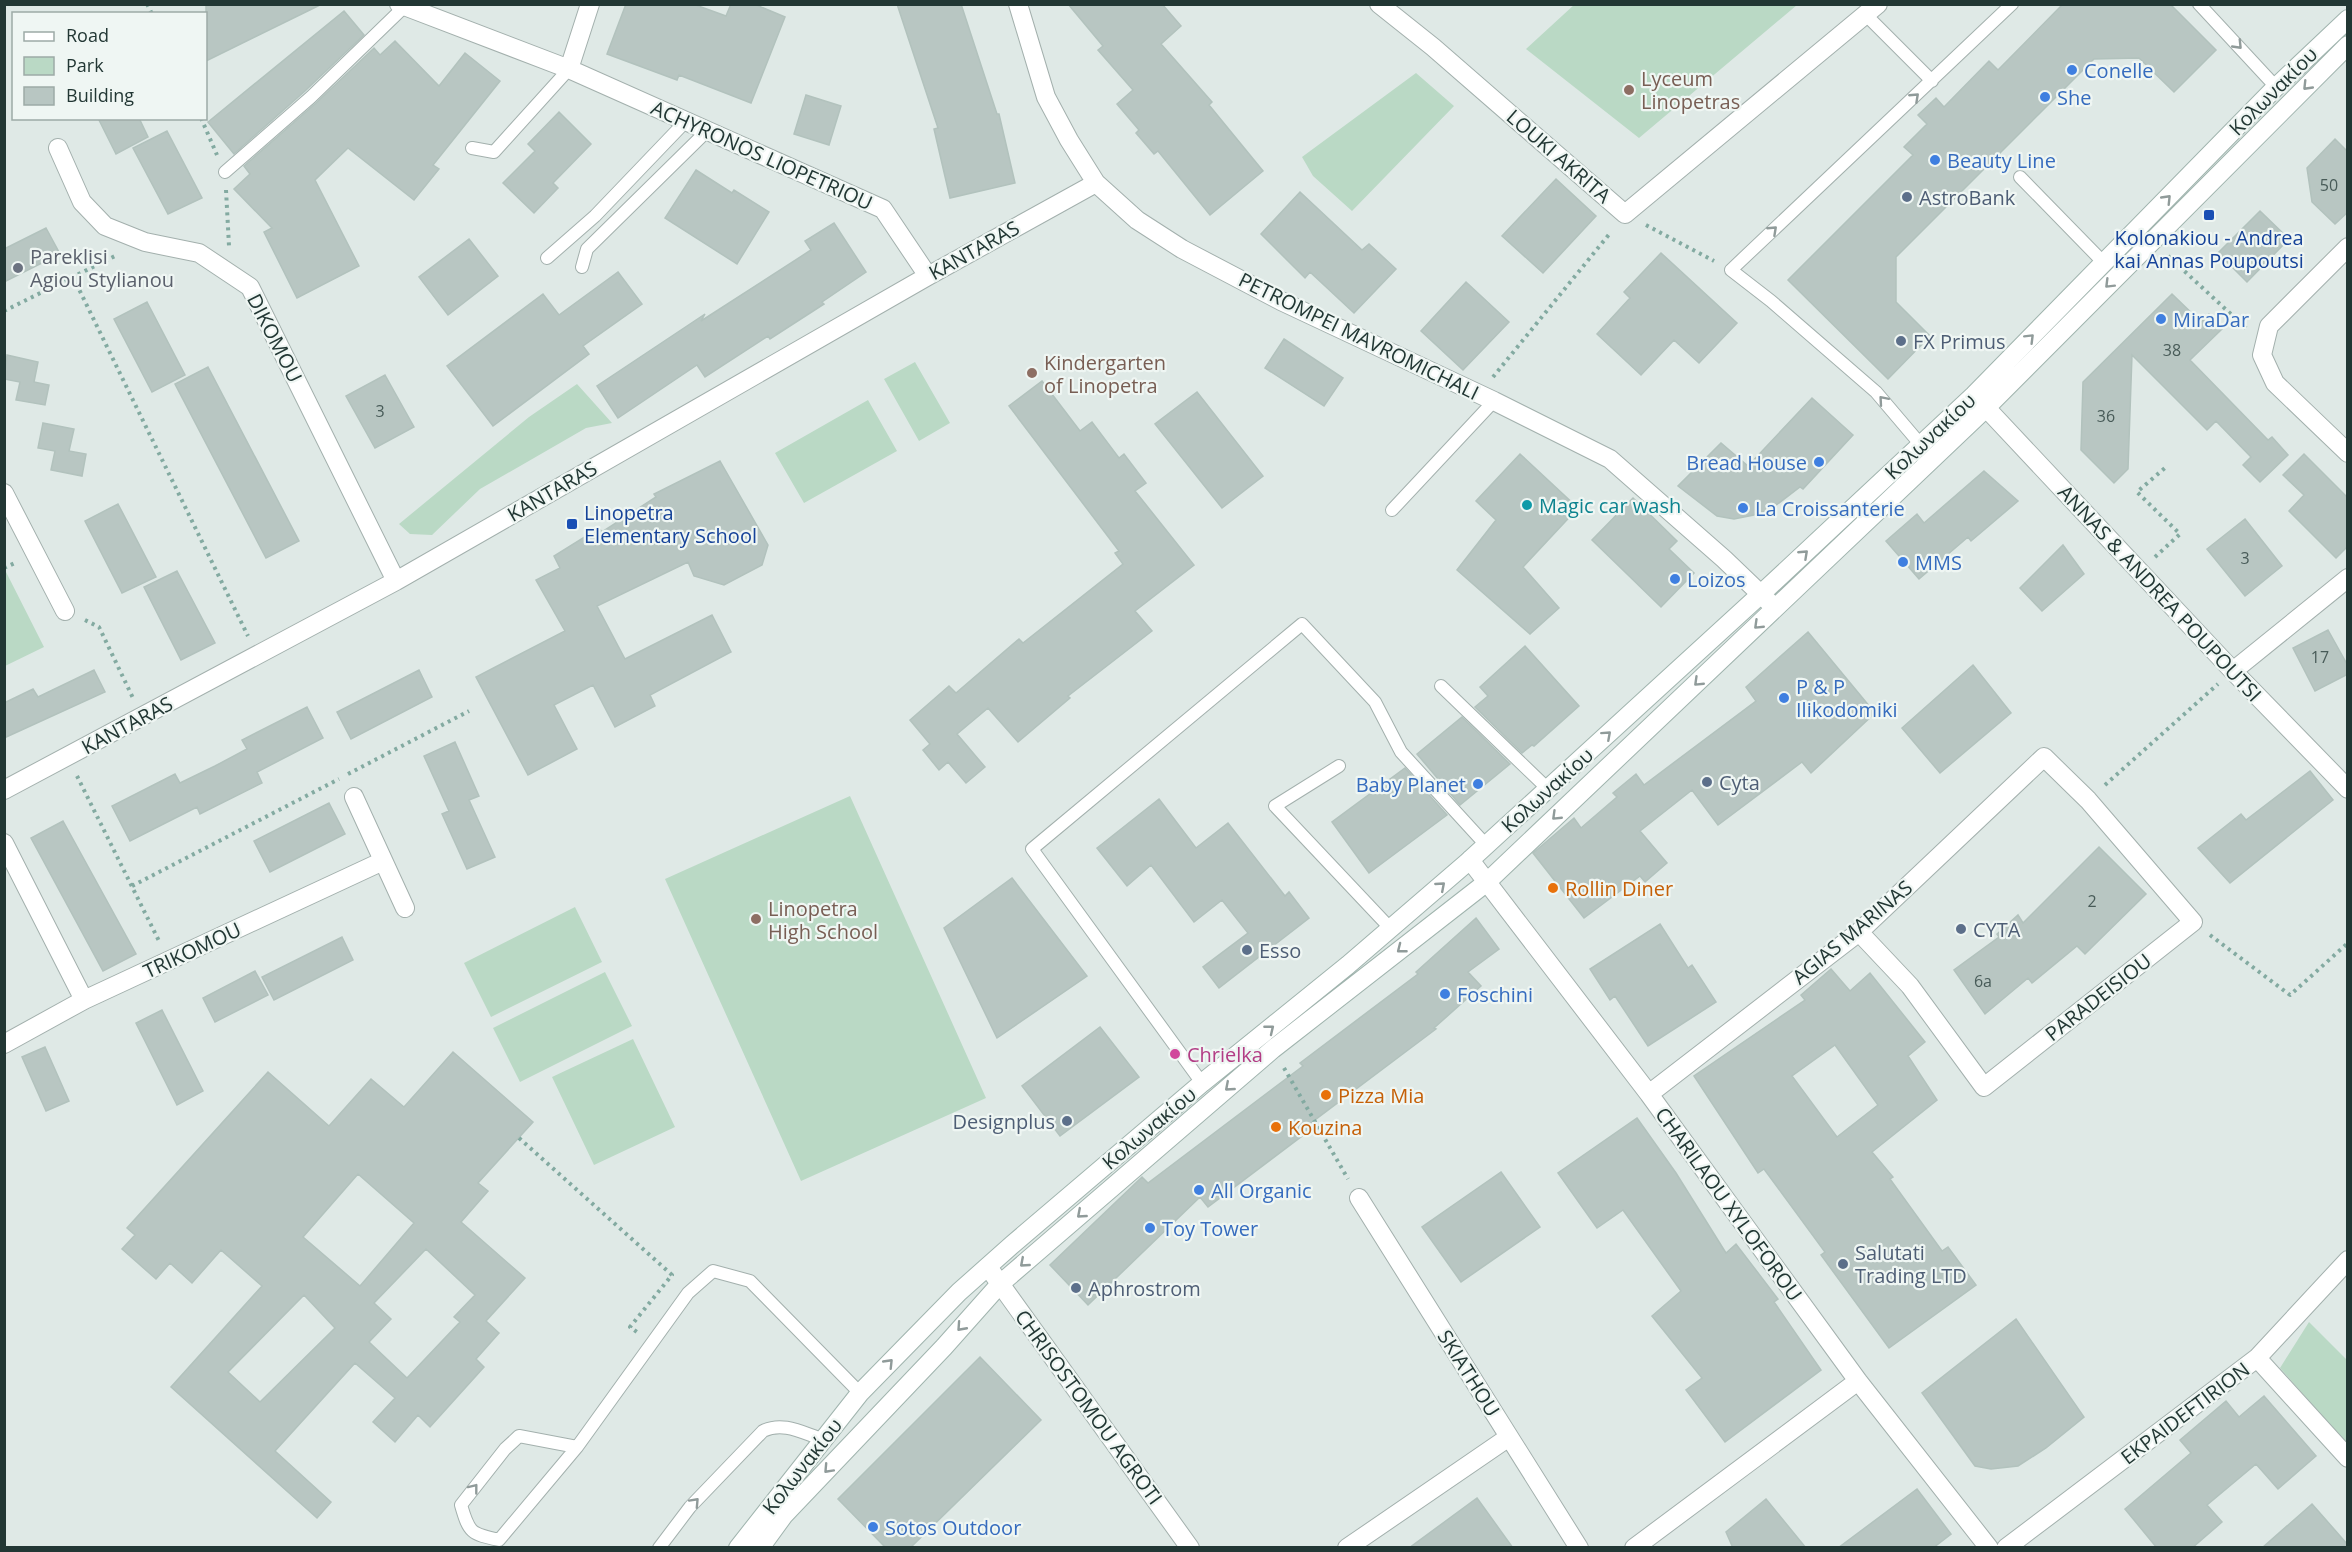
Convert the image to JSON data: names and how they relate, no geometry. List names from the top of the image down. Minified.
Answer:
{"streets":{"street":["Κολωνακίου","ACHYRONOS LIOPETRIOU","LOUKI AKRITA","KANTARAS","PETROMPEI MAVROMICHALI","DIKOMOU","ANNAS & ANDREA POUPOUTSI","AGIAS MARINAS","TRIKOMOU","PARADEISIOU","CHARILAOU XYLOFOROU","SKIATHOU","CHRISOSTOMOU AGROTI","EKPAIDEFTIRION"]},"crossings":[["Κολωνακίου","PETROMPEI MAVROMICHALI"],["Κολωνακίου","ANNAS & ANDREA POUPOUTSI"],["Κολωνακίου","CHARILAOU XYLOFOROU"],["Κολωνακίου","CHRISOSTOMOU AGROTI"],["ACHYRONOS LIOPETRIOU","KANTARAS"],["KANTARAS","PETROMPEI MAVROMICHALI"],["KANTARAS","DIKOMOU"],["AGIAS MARINAS","PARADEISIOU"],["AGIAS MARINAS","CHARILAOU XYLOFOROU"]],"places":{"other":["Conelle","Lyceum Linopetras","She","Beauty Line","AstroBank","Pareklisi Agiou Stylianou","MiraDar","FX Primus","Kindergarten of Linopetra","Bread House","Magic car wash","La Croissanterie","MMS","Loizos","P & P Ilikodomiki","Cyta","Baby Planet","Rollin Diner","Linopetra High School","CYTA","Esso","Foschini","Chrielka","Pizza Mia","Designplus","Kouzina","All Organic","Toy Tower","Salutati Trading LTD","Aphrostrom","Sotos Outdoor"],"transit":["Kolonakiou - Andrea kai Annas Poupoutsi","Linopetra Elementary School"]},"house_numbers":["50","38","3","36","3","17","2","6a"],"legend":["Road","Park","Building"]}
